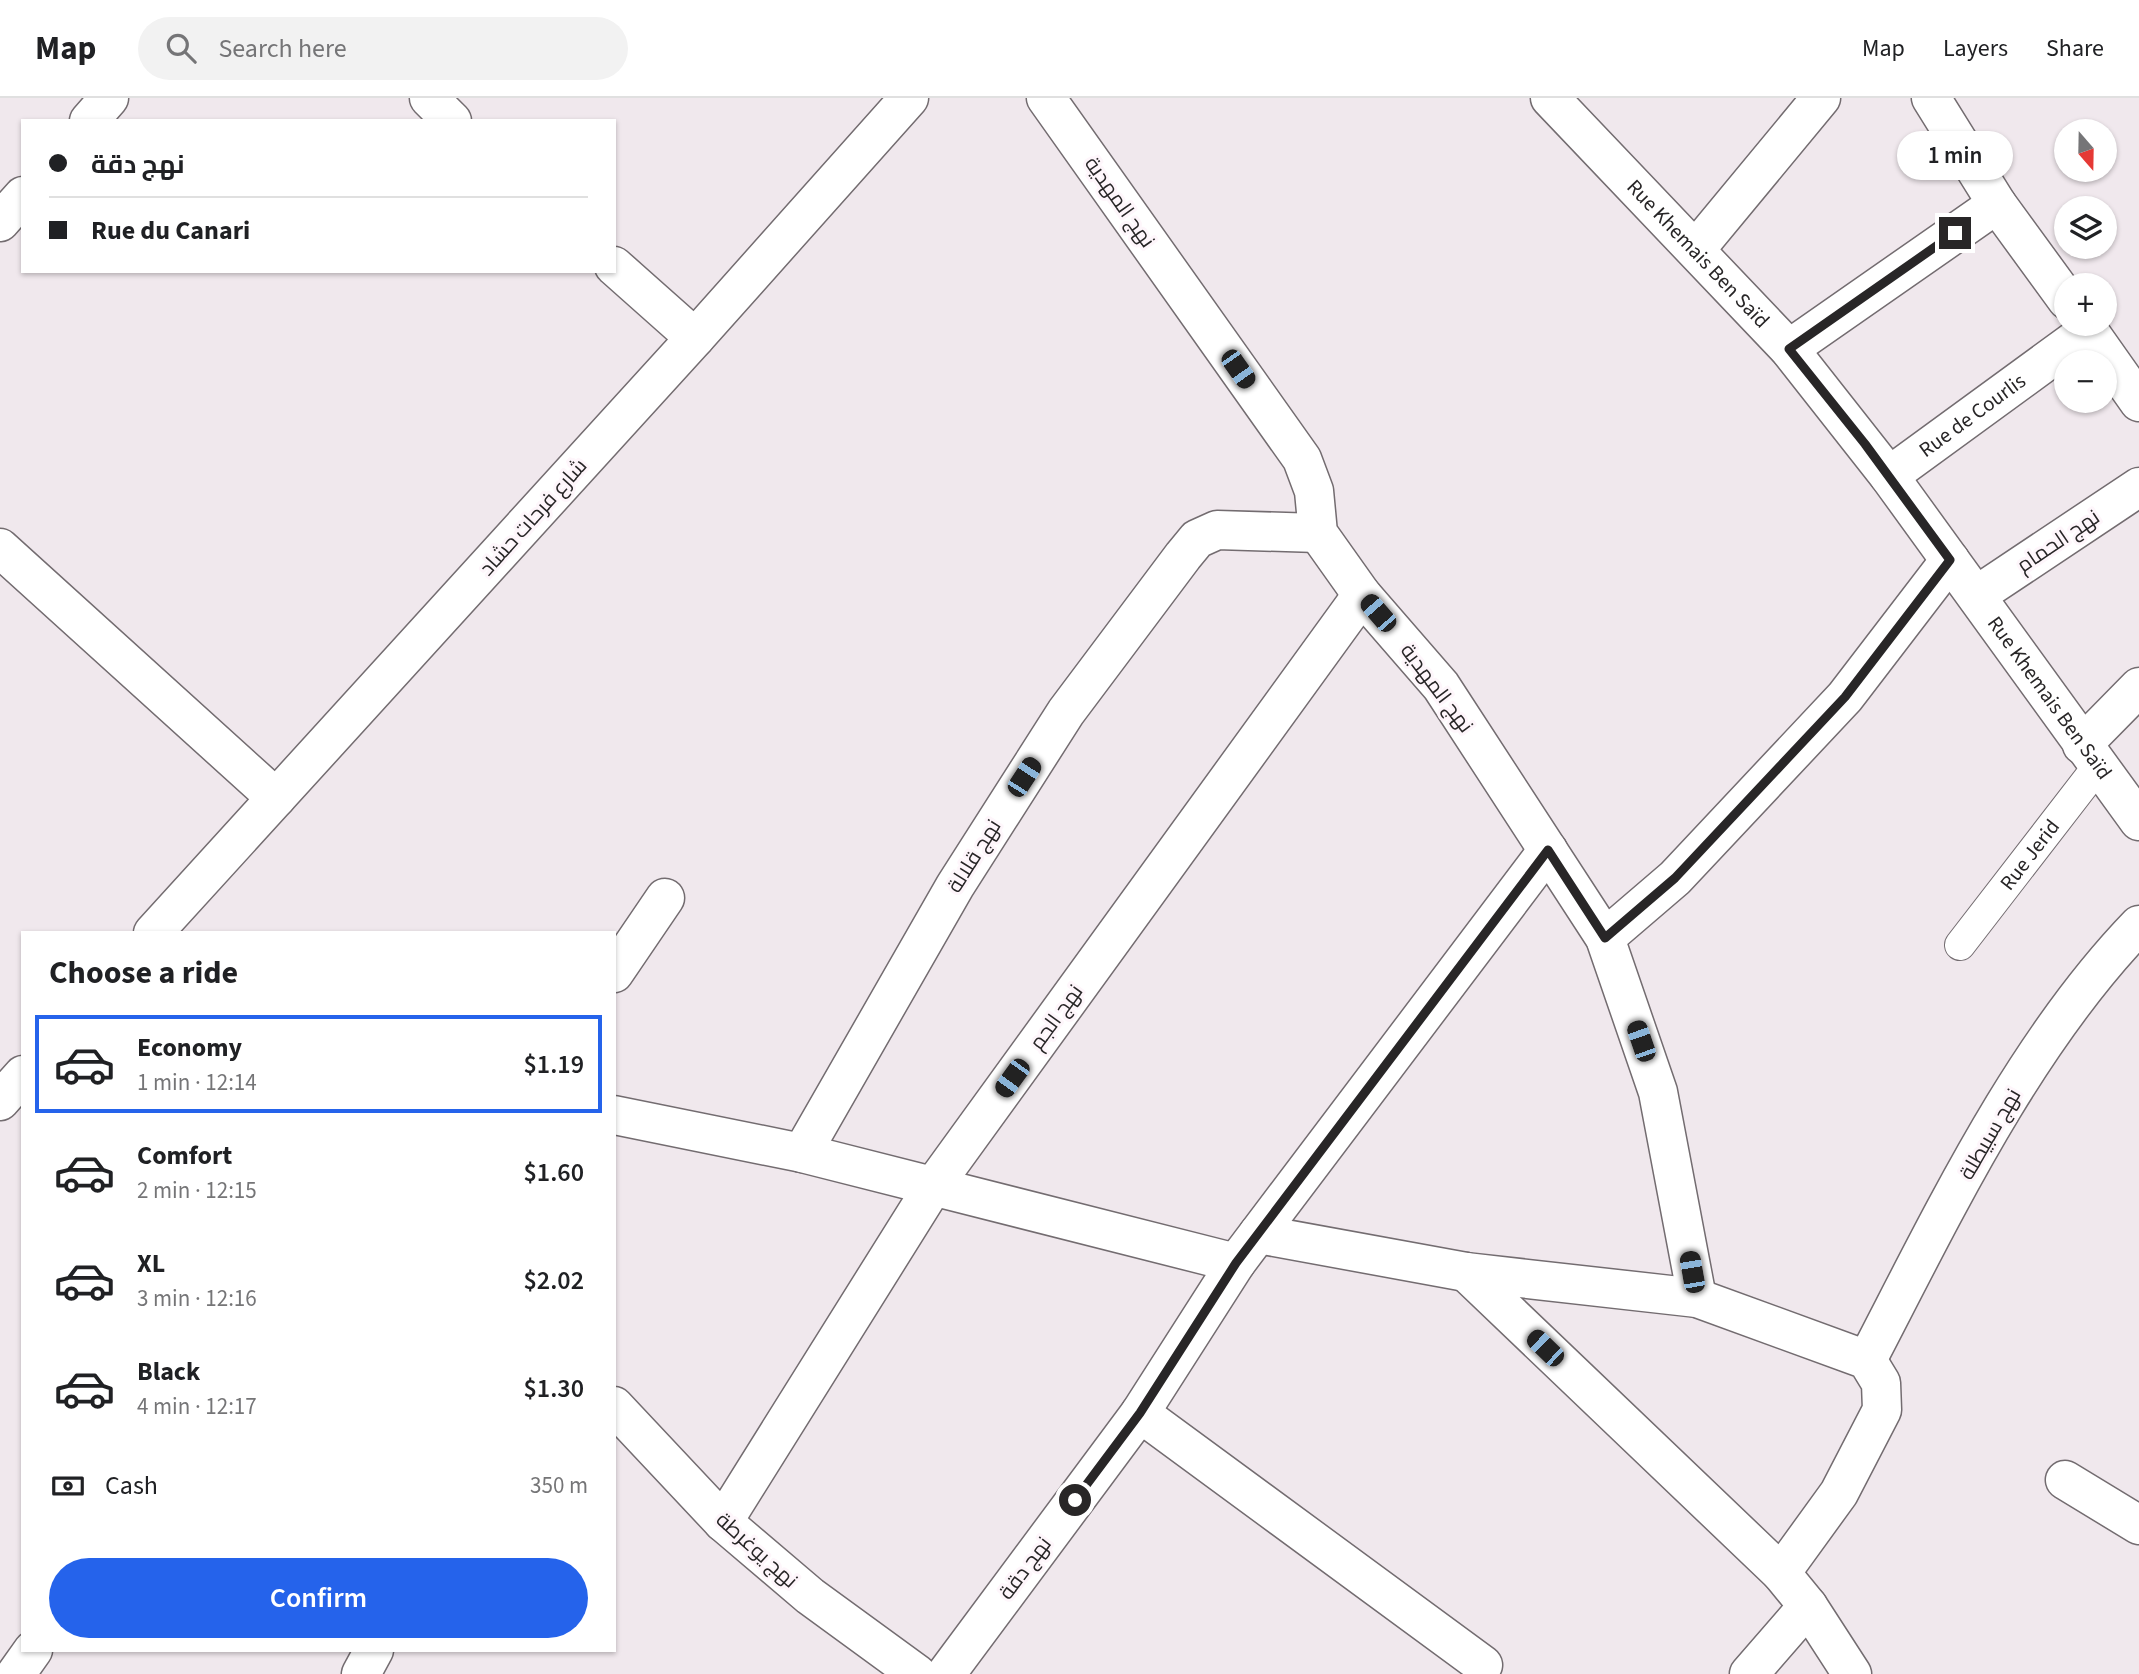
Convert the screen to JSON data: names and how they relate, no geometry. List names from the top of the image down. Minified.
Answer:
{"streets":{"street":["نهج المهدية","Rue Khemais Ben Saïd","Rue de Courlis","شارع فرحات حشاد","نهج الحمام","Rue Jerid","نهج قلالة","نهج الجم","نهج سبيطلة","نهج يوغرطة","نهج دقة"]},"crossings":[["نهج المهدية","نهج قلالة"],["نهج المهدية","نهج الجم"],["نهج المهدية","نهج دقة"],["Rue Khemais Ben Saïd","Rue de Courlis"],["Rue Khemais Ben Saïd","نهج الحمام"],["Rue Khemais Ben Saïd","Rue Jerid"],["نهج الجم","نهج يوغرطة"]],"north":"bottom","page":{"header":"Map","search":"Search here","nav":["Map","Layers","Share"],"map_buttons":["+","−"],"banner":["نهج دقة","Rue du Canari"],"bubble":"1 min","heading":"Choose a ride","list":[{"name":"Economy","note":"1 min · 12:14","value":"$1.19"},{"name":"Comfort","note":"2 min · 12:15","value":"$1.60"},{"name":"XL","note":"3 min · 12:16","value":"$2.02"},{"name":"Black","note":"4 min · 12:17","value":"$1.30"}],"pay":["Cash","350 m"],"buttons":"Confirm"}}
